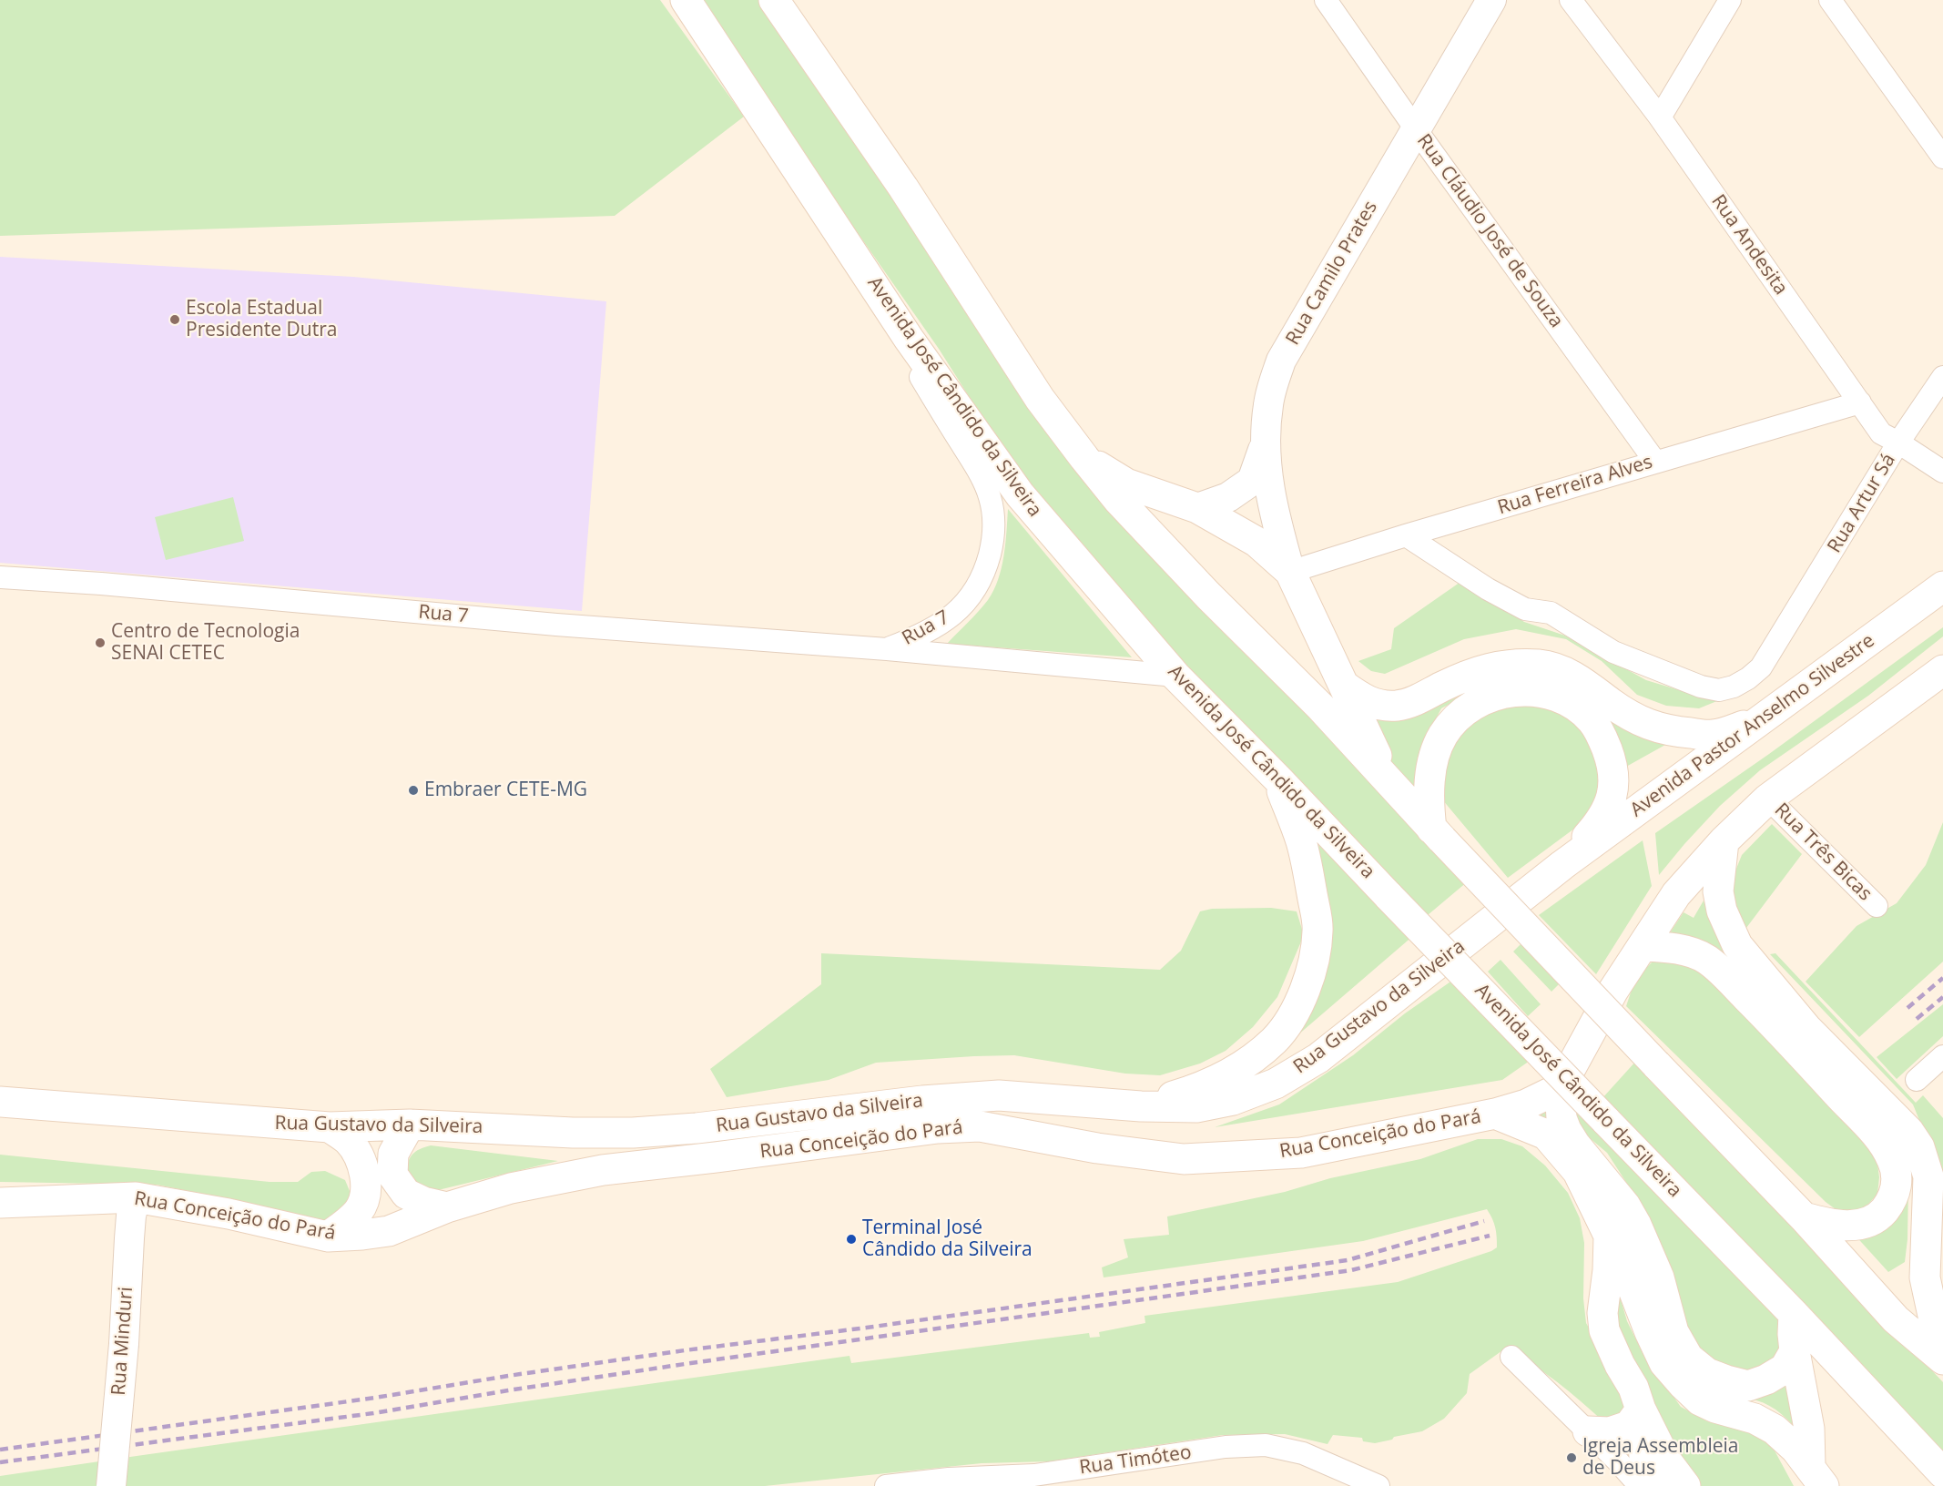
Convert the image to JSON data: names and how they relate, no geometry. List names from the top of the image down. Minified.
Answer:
{"streets":{"main road":["Avenida José Cândido da Silveira","Avenida Pastor Anselmo Silvestre","Rua Gustavo da Silveira","Rua Conceição do Pará"],"street":["Rua Cláudio José de Souza","Rua Andesita","Rua Camilo Prates","Rua Ferreira Alves","Rua Artur Sá","Rua 7","Rua Três Bicas","Rua Minduri","Rua Timóteo"]},"crossings":[["Rua Cláudio José de Souza","Rua Camilo Prates"],["Rua Cláudio José de Souza","Rua Ferreira Alves"],["Rua Andesita","Rua Ferreira Alves"],["Rua Andesita","Rua Artur Sá"],["Rua Camilo Prates","Rua Ferreira Alves"],["Avenida José Cândido da Silveira","Rua 7"],["Rua Ferreira Alves","Rua Artur Sá"],["Avenida Pastor Anselmo Silvestre","Rua Gustavo da Silveira"],["Rua Conceição do Pará","Rua Minduri"]],"places":["Escola Estadual Presidente Dutra","Centro de Tecnologia SENAI CETEC","Embraer CETE-MG","Terminal José Cândido da Silveira","Igreja Assembleia de Deus"]}
